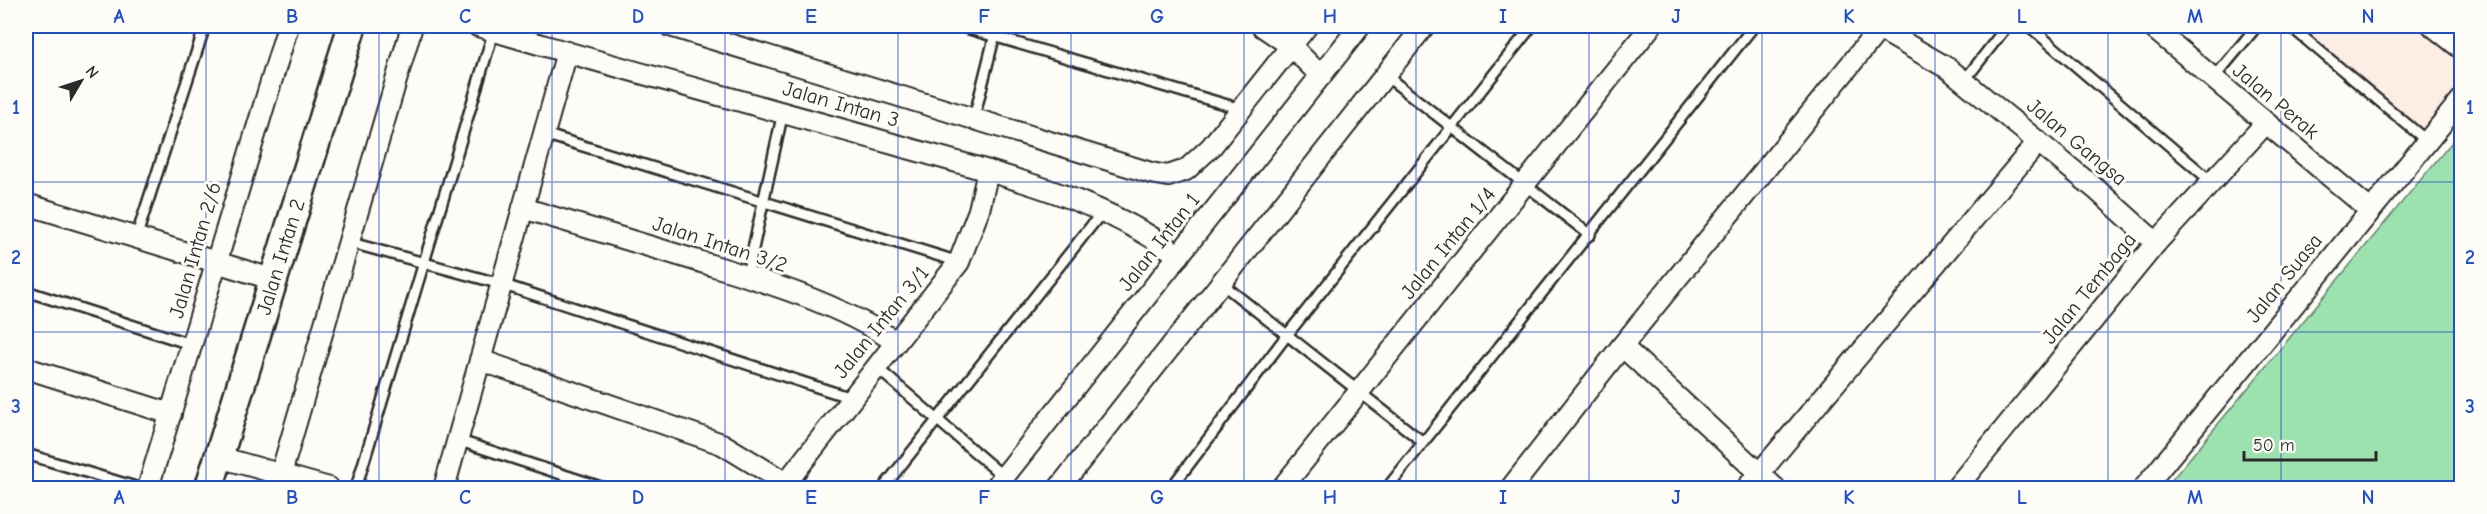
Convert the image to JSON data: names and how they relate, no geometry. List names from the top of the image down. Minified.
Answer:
{"streets":{"street":["Jalan Perak","Jalan Intan 3","Jalan Gangsa","Jalan Intan 1","Jalan Intan 1/4","Jalan Intan 3/2","Jalan Intan 2/6","Jalan Intan 2","Jalan Suasa","Jalan Tembaga","Jalan Intan 3/1"]},"crossings":[["Jalan Perak","Jalan Suasa"],["Jalan Perak","Jalan Tembaga"],["Jalan Intan 3","Jalan Intan 1"],["Jalan Intan 3","Jalan Intan 3/1"],["Jalan Gangsa","Jalan Tembaga"],["Jalan Intan 3/2","Jalan Intan 3/1"]],"scale_bar":"50 m","north":"top right","grid":{"columns":["A","B","C","D","E","F","G","H","I","J","K","L","M","N"],"rows":["1","2","3"]}}
